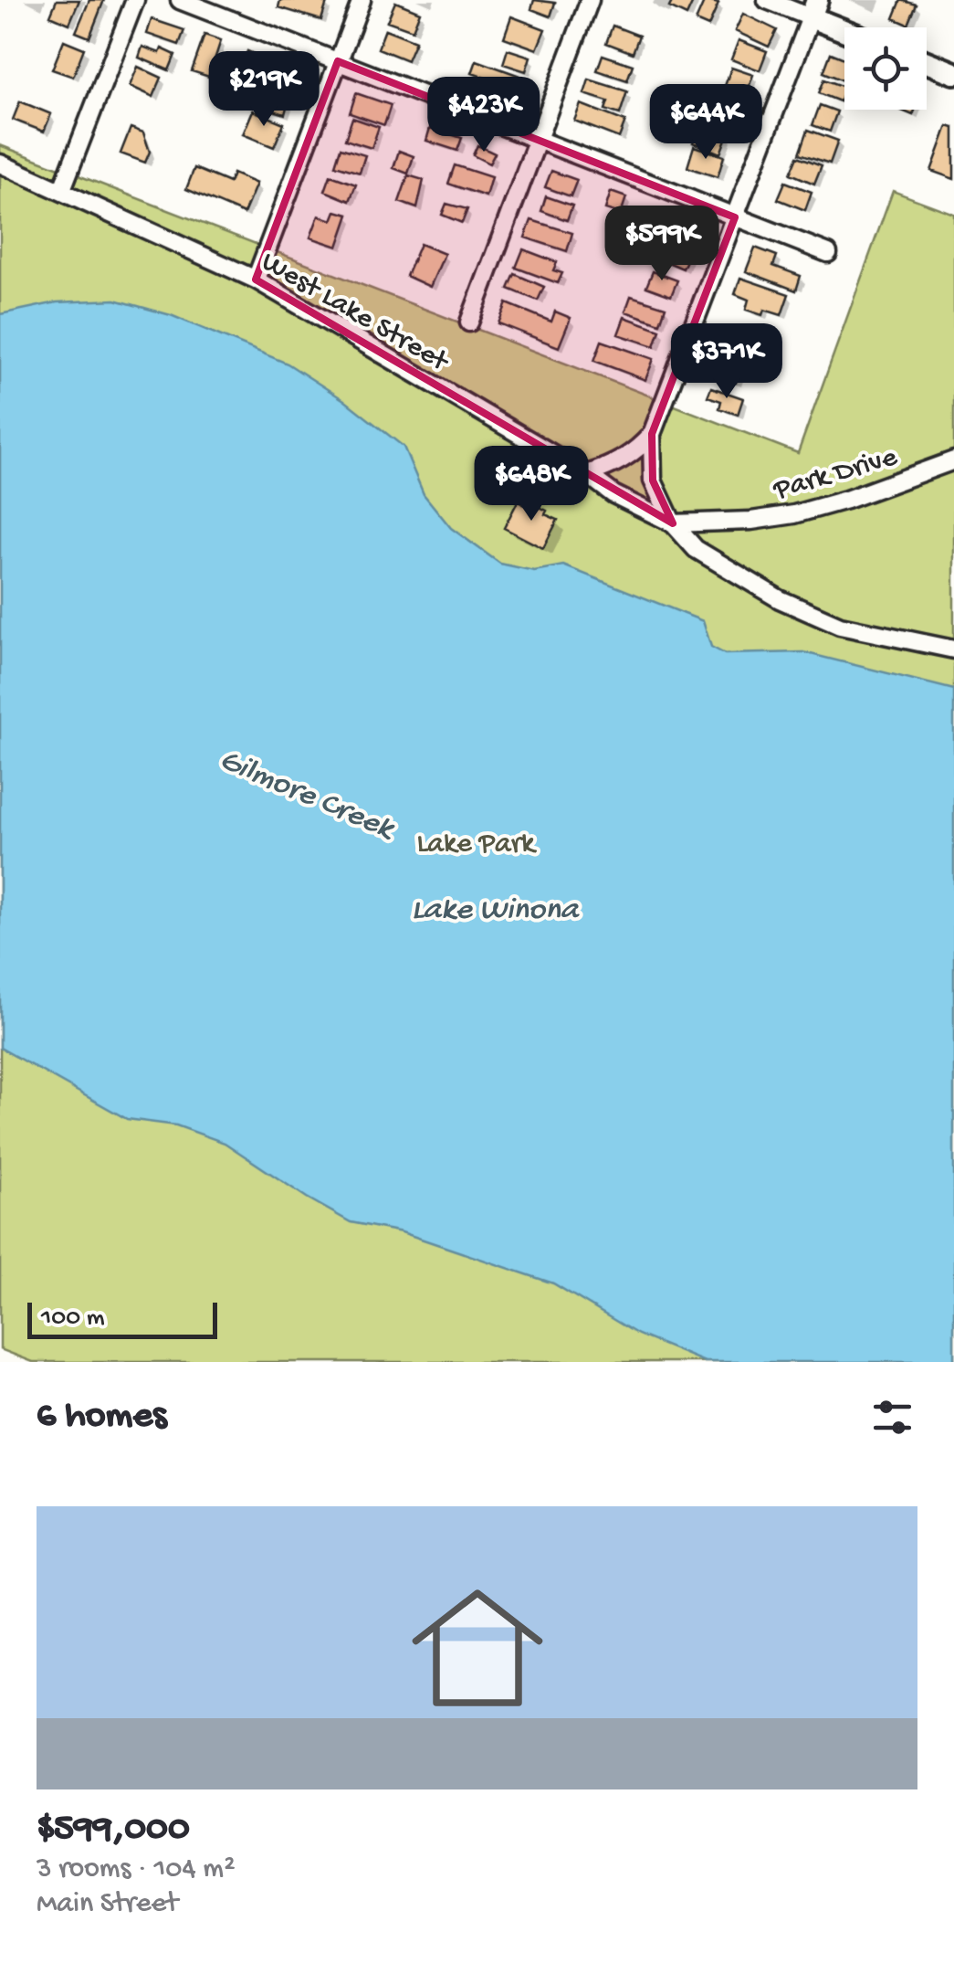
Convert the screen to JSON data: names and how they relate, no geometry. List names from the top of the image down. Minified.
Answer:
{"streets":{"street":["West Lake Street","Park Drive"]},"crossings":[["West Lake Street","Park Drive"]],"water":["Gilmore Creek","Lake Winona"],"parks":["Lake Park"],"scale_bar":"100 m","page":{"price":["$219K","$423K","$644K","$599K","$371K","$648K"],"scale":"100 m","heading":"6 homes","list":[{"name":"$599,000","note":"3 rooms · 104 m² · Main Street"}]}}
